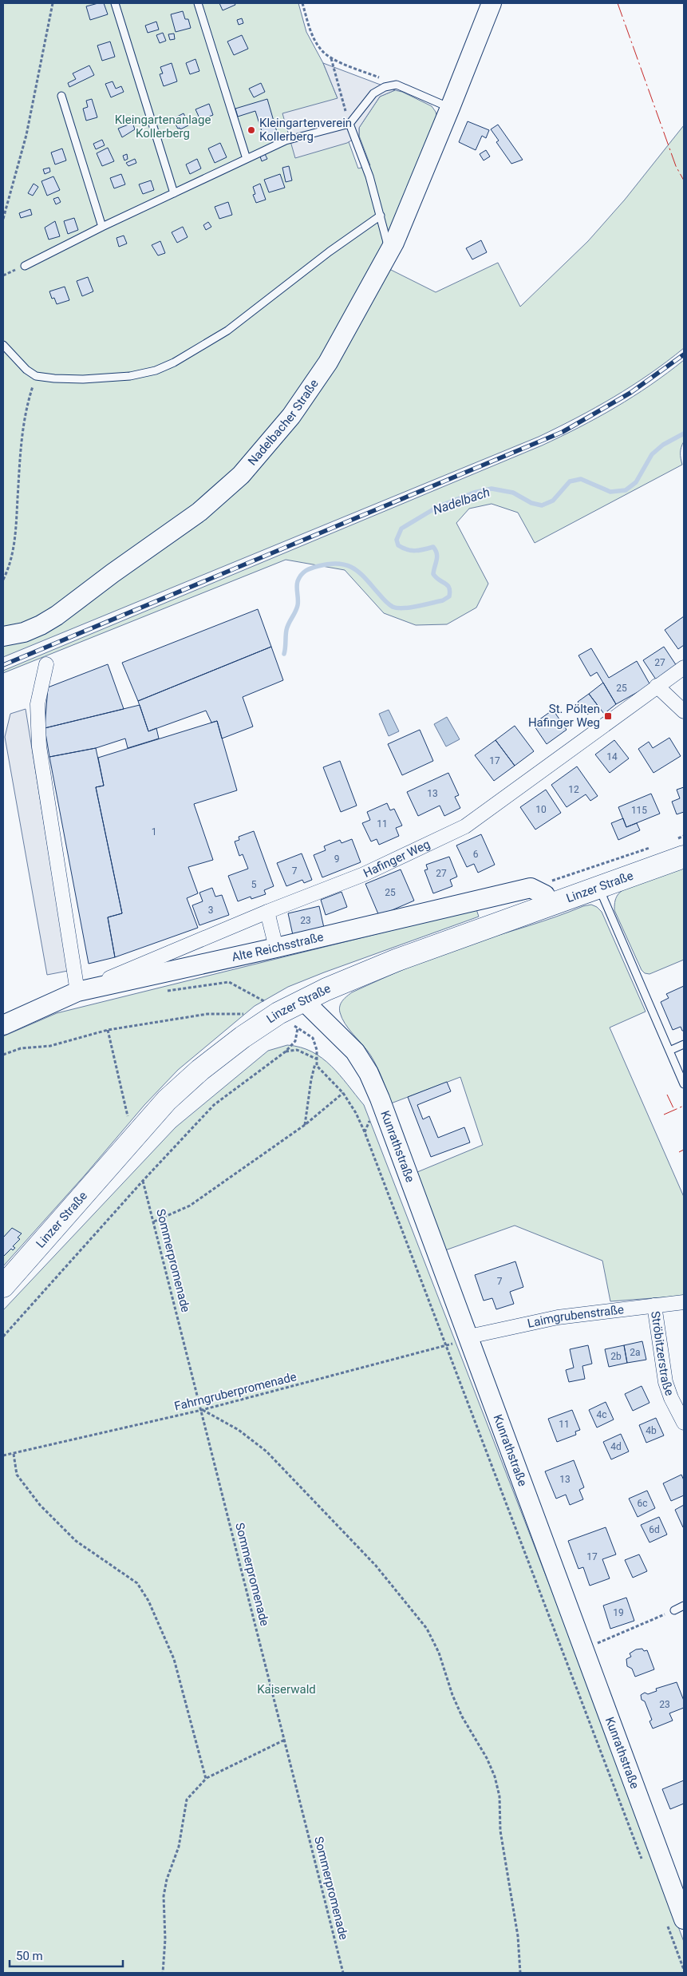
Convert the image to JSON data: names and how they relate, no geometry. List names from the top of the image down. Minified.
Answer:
{"streets":{"main road":["Linzer Straße"],"street":["Nadelbacher Straße","Hafinger Weg","Alte Reichsstraße","Kunrathstraße","Laimgrubenstraße","Ströbitzerstraße"],"path":["Sommerpromenade","Fahrngruberpromenade"]},"crossings":[["Hafinger Weg","Alte Reichsstraße"],["Linzer Straße","Kunrathstraße"],["Kunrathstraße","Laimgrubenstraße"],["Kunrathstraße","Fahrngruberpromenade"],["Sommerpromenade","Fahrngruberpromenade"],["Laimgrubenstraße","Ströbitzerstraße"],["Laimgrubenstraße","Fahrngruberpromenade"]],"water":["Nadelbach"],"parks":["Kleingartenanlage Kollerberg","Kaiserwald"],"places":{"other":["Kleingartenverein Kollerberg"],"transit":["St. Pölten Hafinger Weg"]},"house_numbers":["27","25","14","17","12","13","10","115","11","1","6","9","7","27","5","25","3","23","7","2a","2b","4c","11","4b","4d","13","6c","6d","17","19","23"],"scale_bar":"50 m"}
